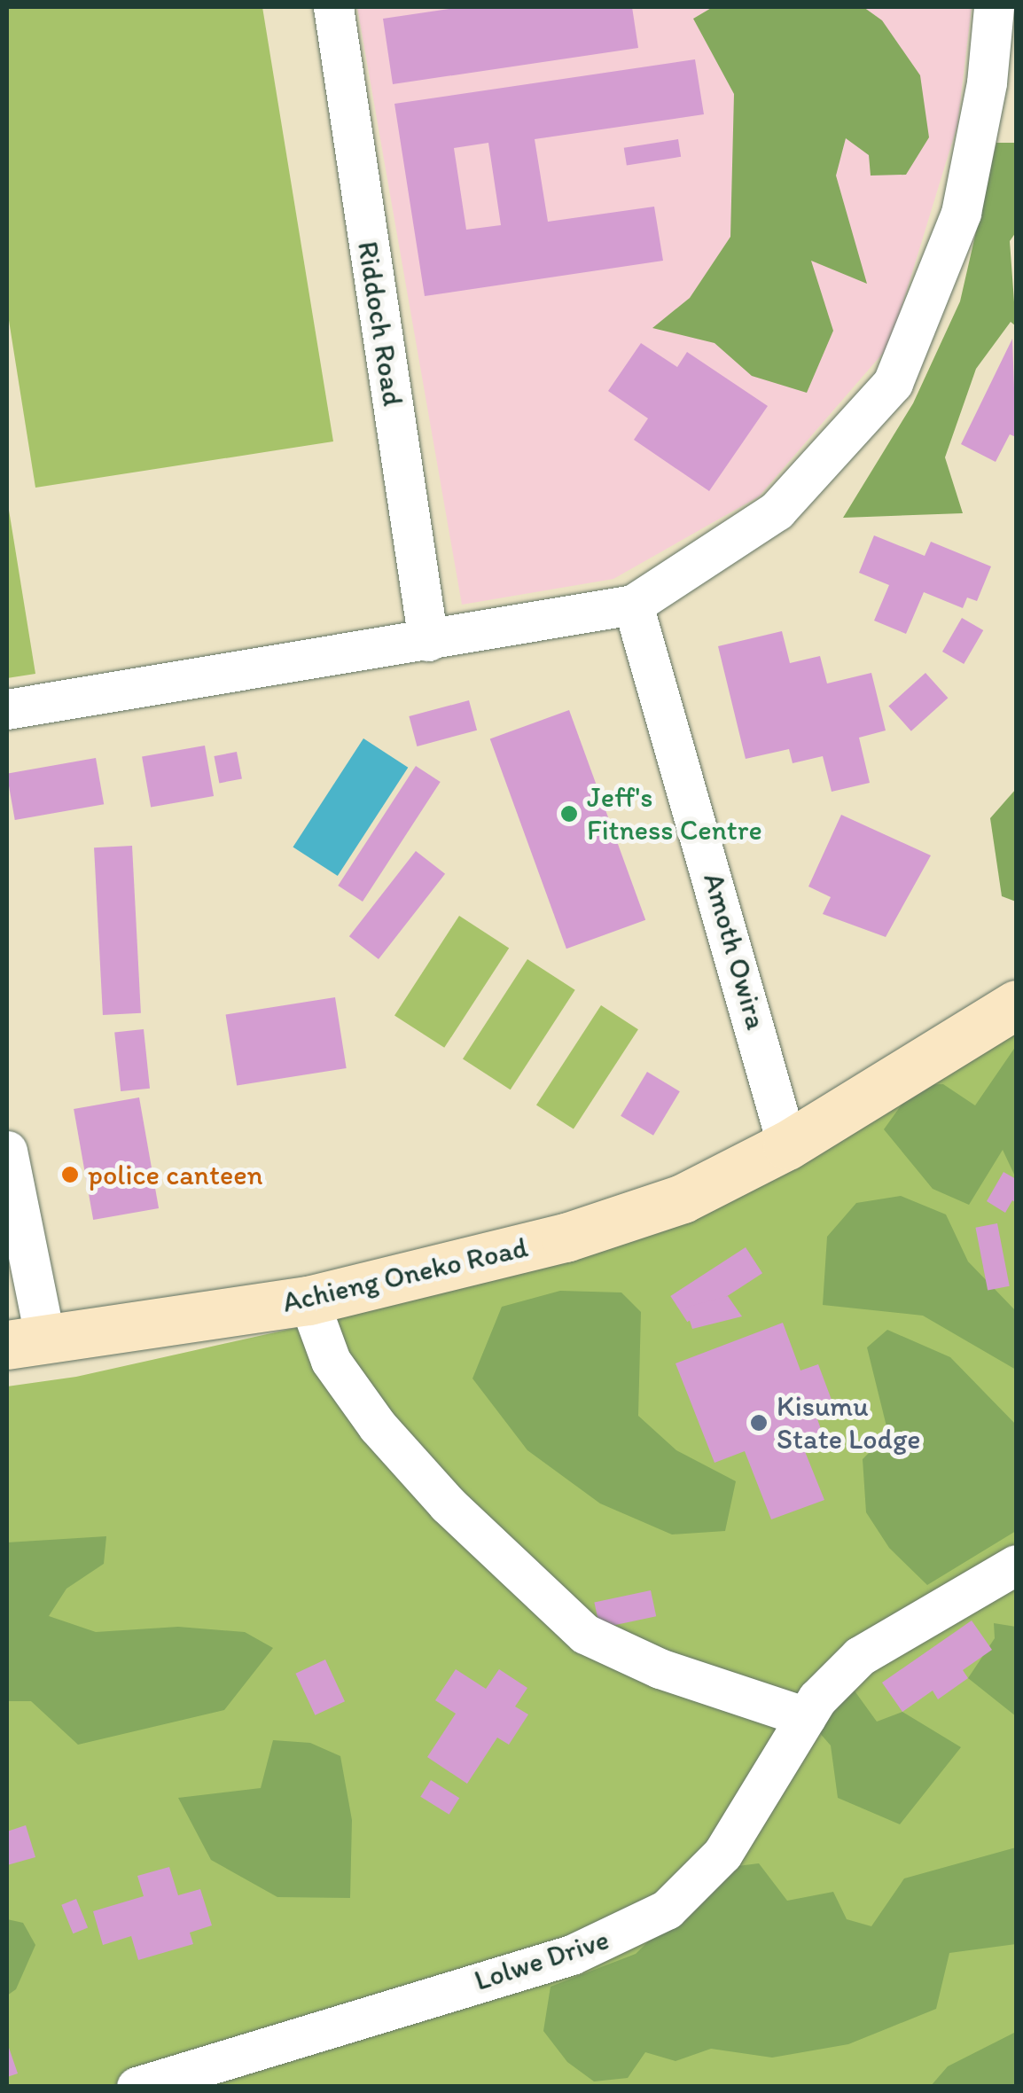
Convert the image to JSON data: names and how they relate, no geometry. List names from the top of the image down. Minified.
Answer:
{"streets":{"main road":["Achieng Oneko Road"],"street":["Riddoch Road","Amoth Owira","Lolwe Drive"]},"crossings":[["Amoth Owira","Achieng Oneko Road"]],"places":["Jeff's Fitness Centre","police canteen","Kisumu State Lodge"]}
